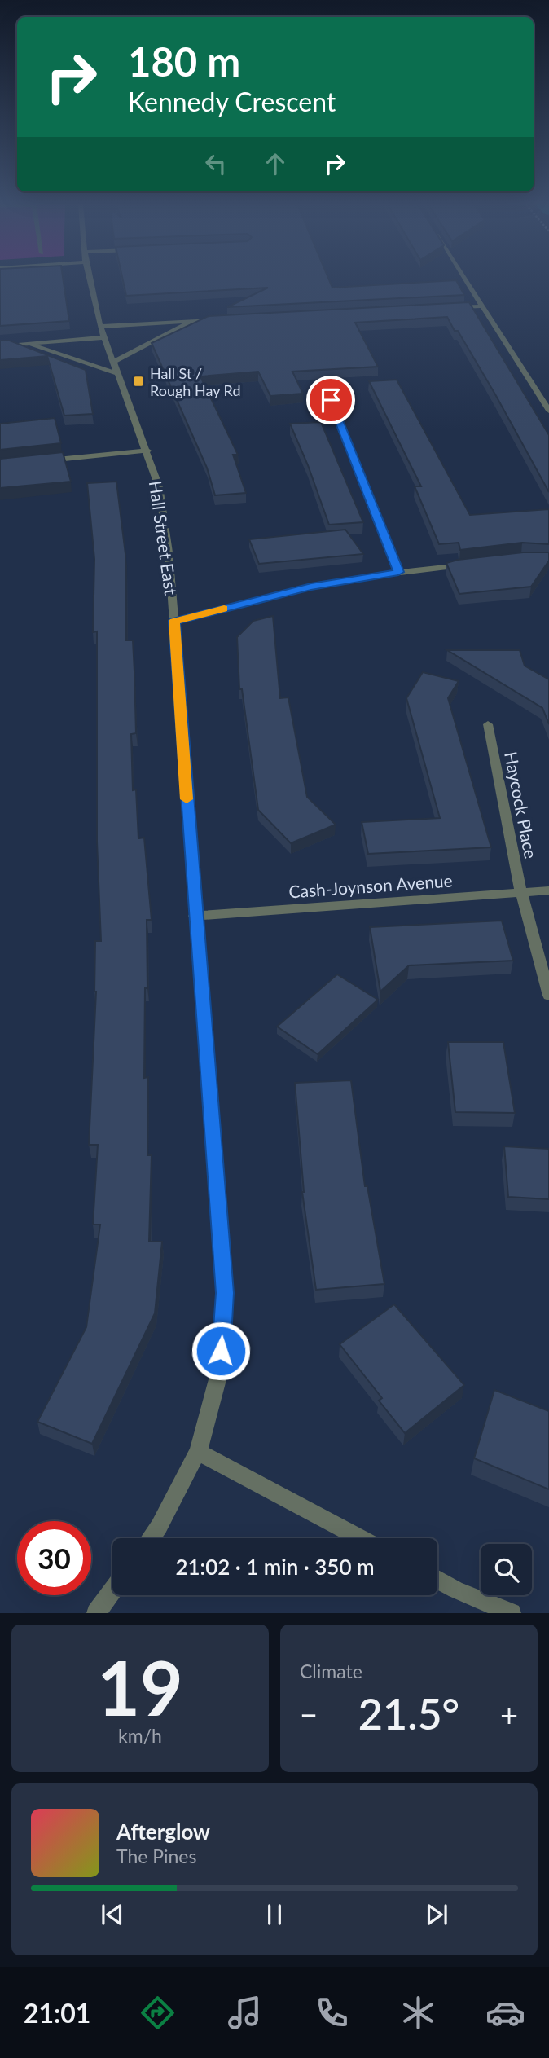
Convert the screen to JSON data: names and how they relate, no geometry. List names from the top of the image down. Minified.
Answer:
{"streets":{"street":["Hall Street East","Haycock Place","Cash-Joynson Avenue"]},"crossings":[["Hall Street East","Cash-Joynson Avenue"],["Haycock Place","Cash-Joynson Avenue"]],"places":{"transit":["Hall St / Rough Hay Rd"]},"page":{"turn":["180 m","Kennedy Crescent"],"limit":"30","trip":"21:02 · 1 min · 350 m","tile":[["19","km/h"],"Climate"],"heat":["−","21.5°","+"],"song":["Afterglow","The Pines"],"tabs":"21:01"}}
